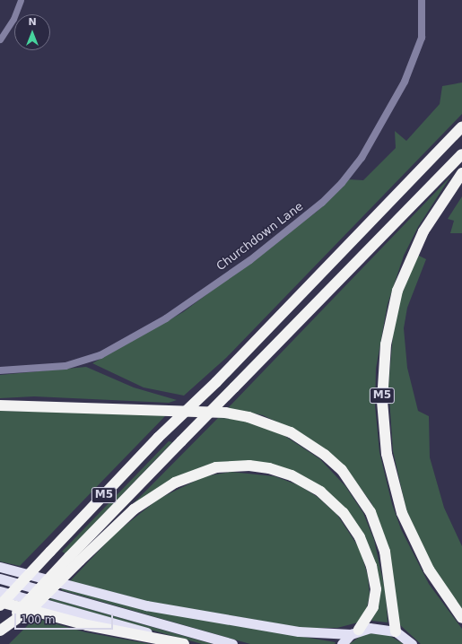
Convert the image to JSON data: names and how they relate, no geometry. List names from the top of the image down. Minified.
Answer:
{"streets":{"highway":["M5"],"street":["Churchdown Lane"]},"scale_bar":"100 m","north":"top"}
